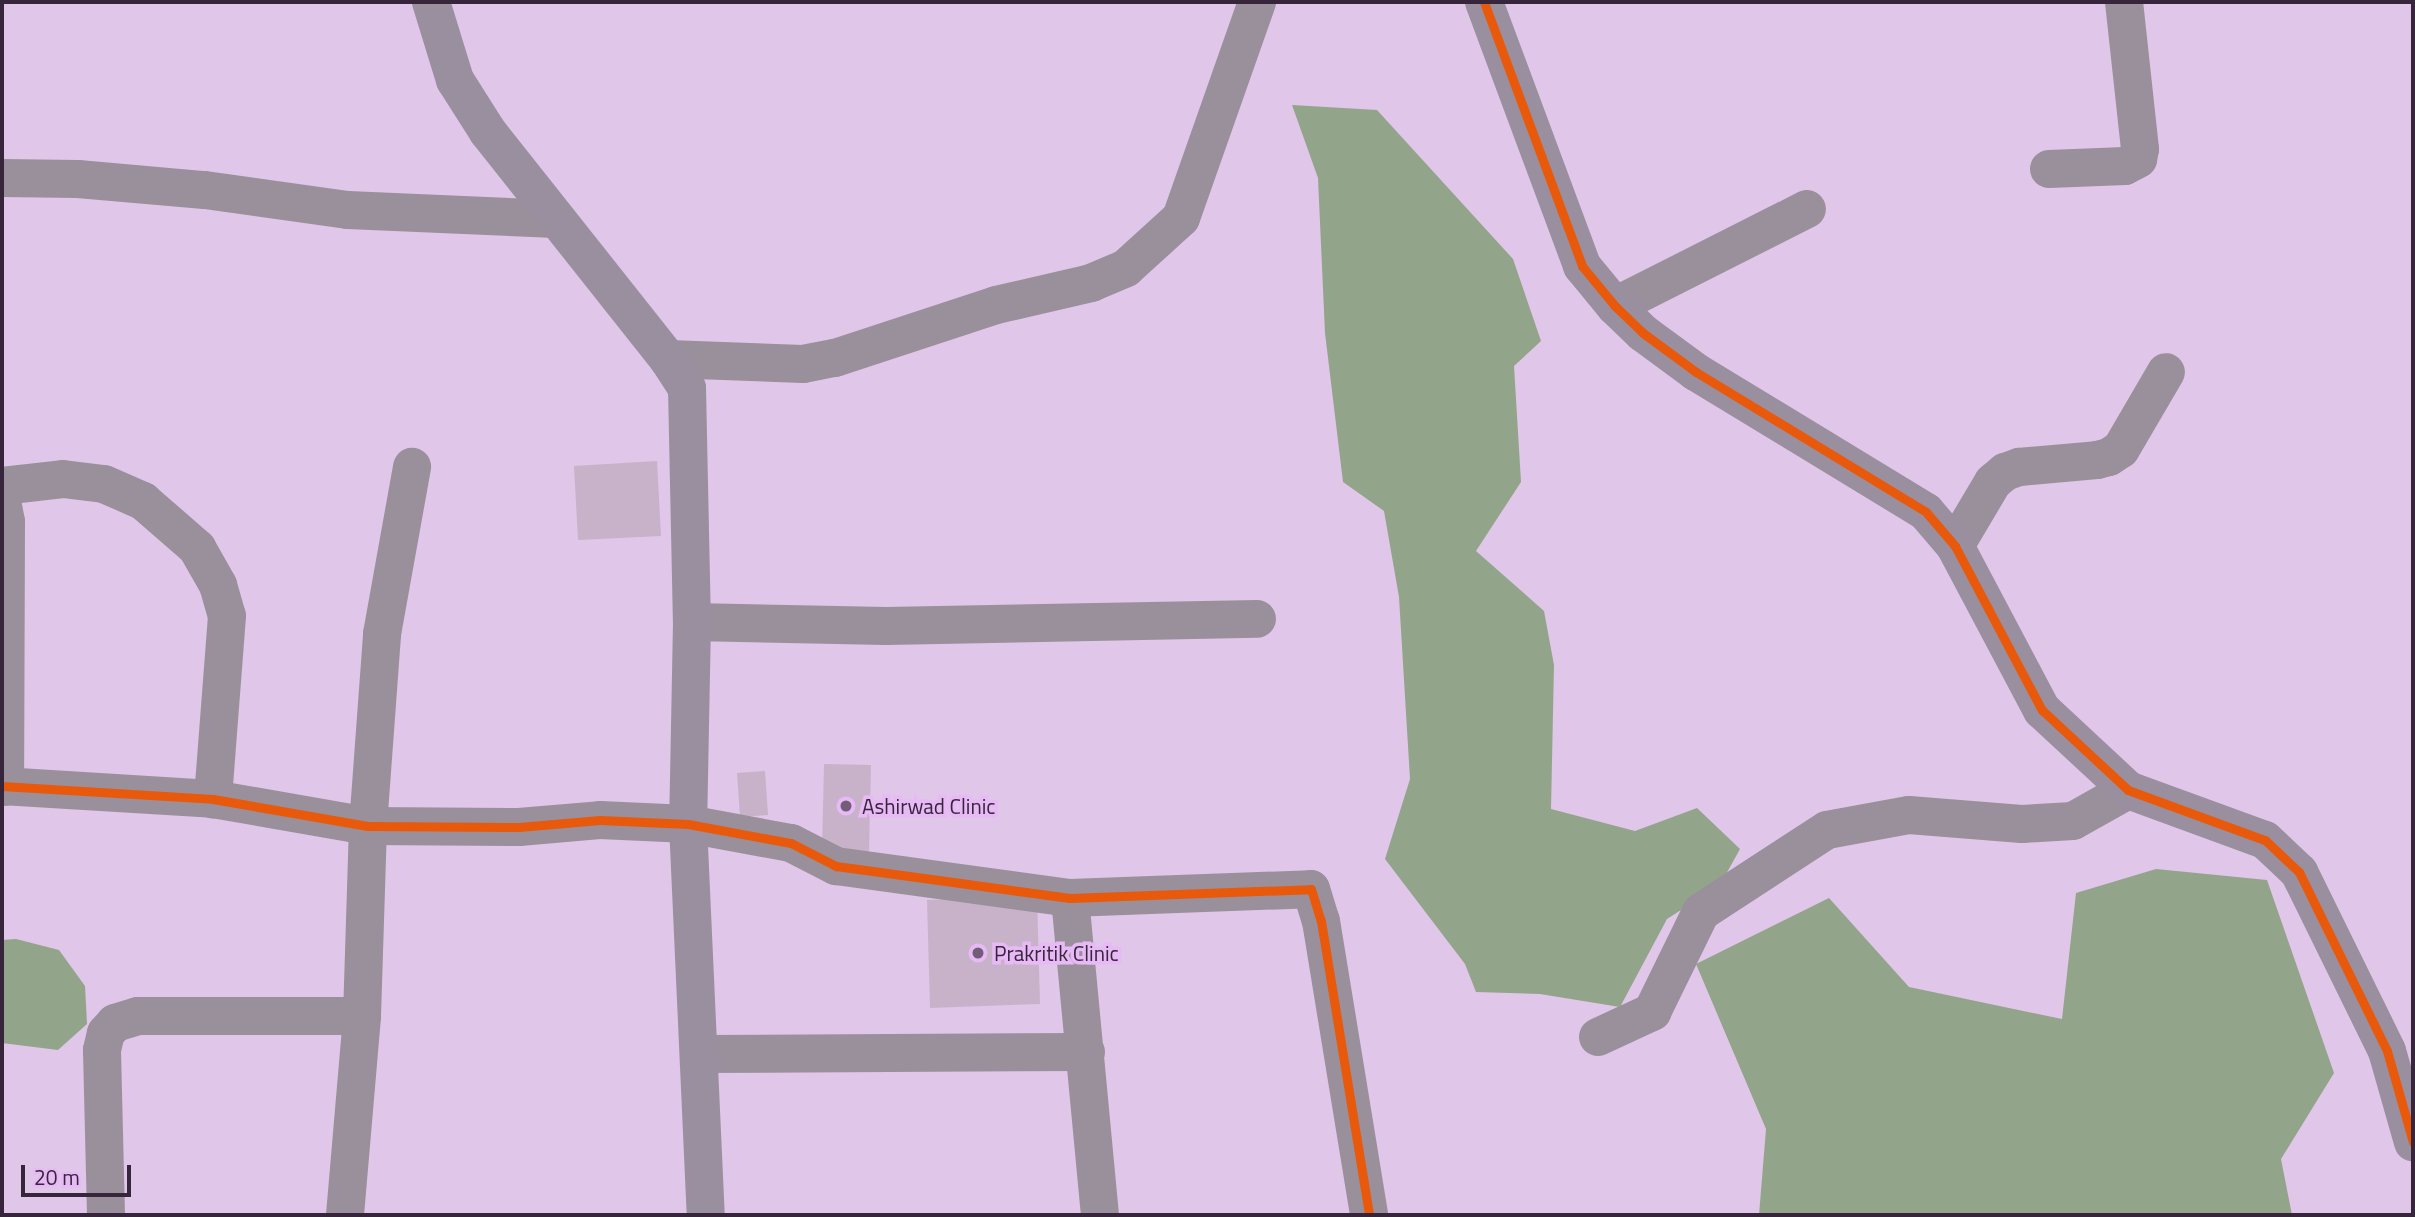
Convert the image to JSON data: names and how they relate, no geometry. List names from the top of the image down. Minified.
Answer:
{"places":["Ashirwad Clinic","Prakritik Clinic"],"scale_bar":"20 m"}
